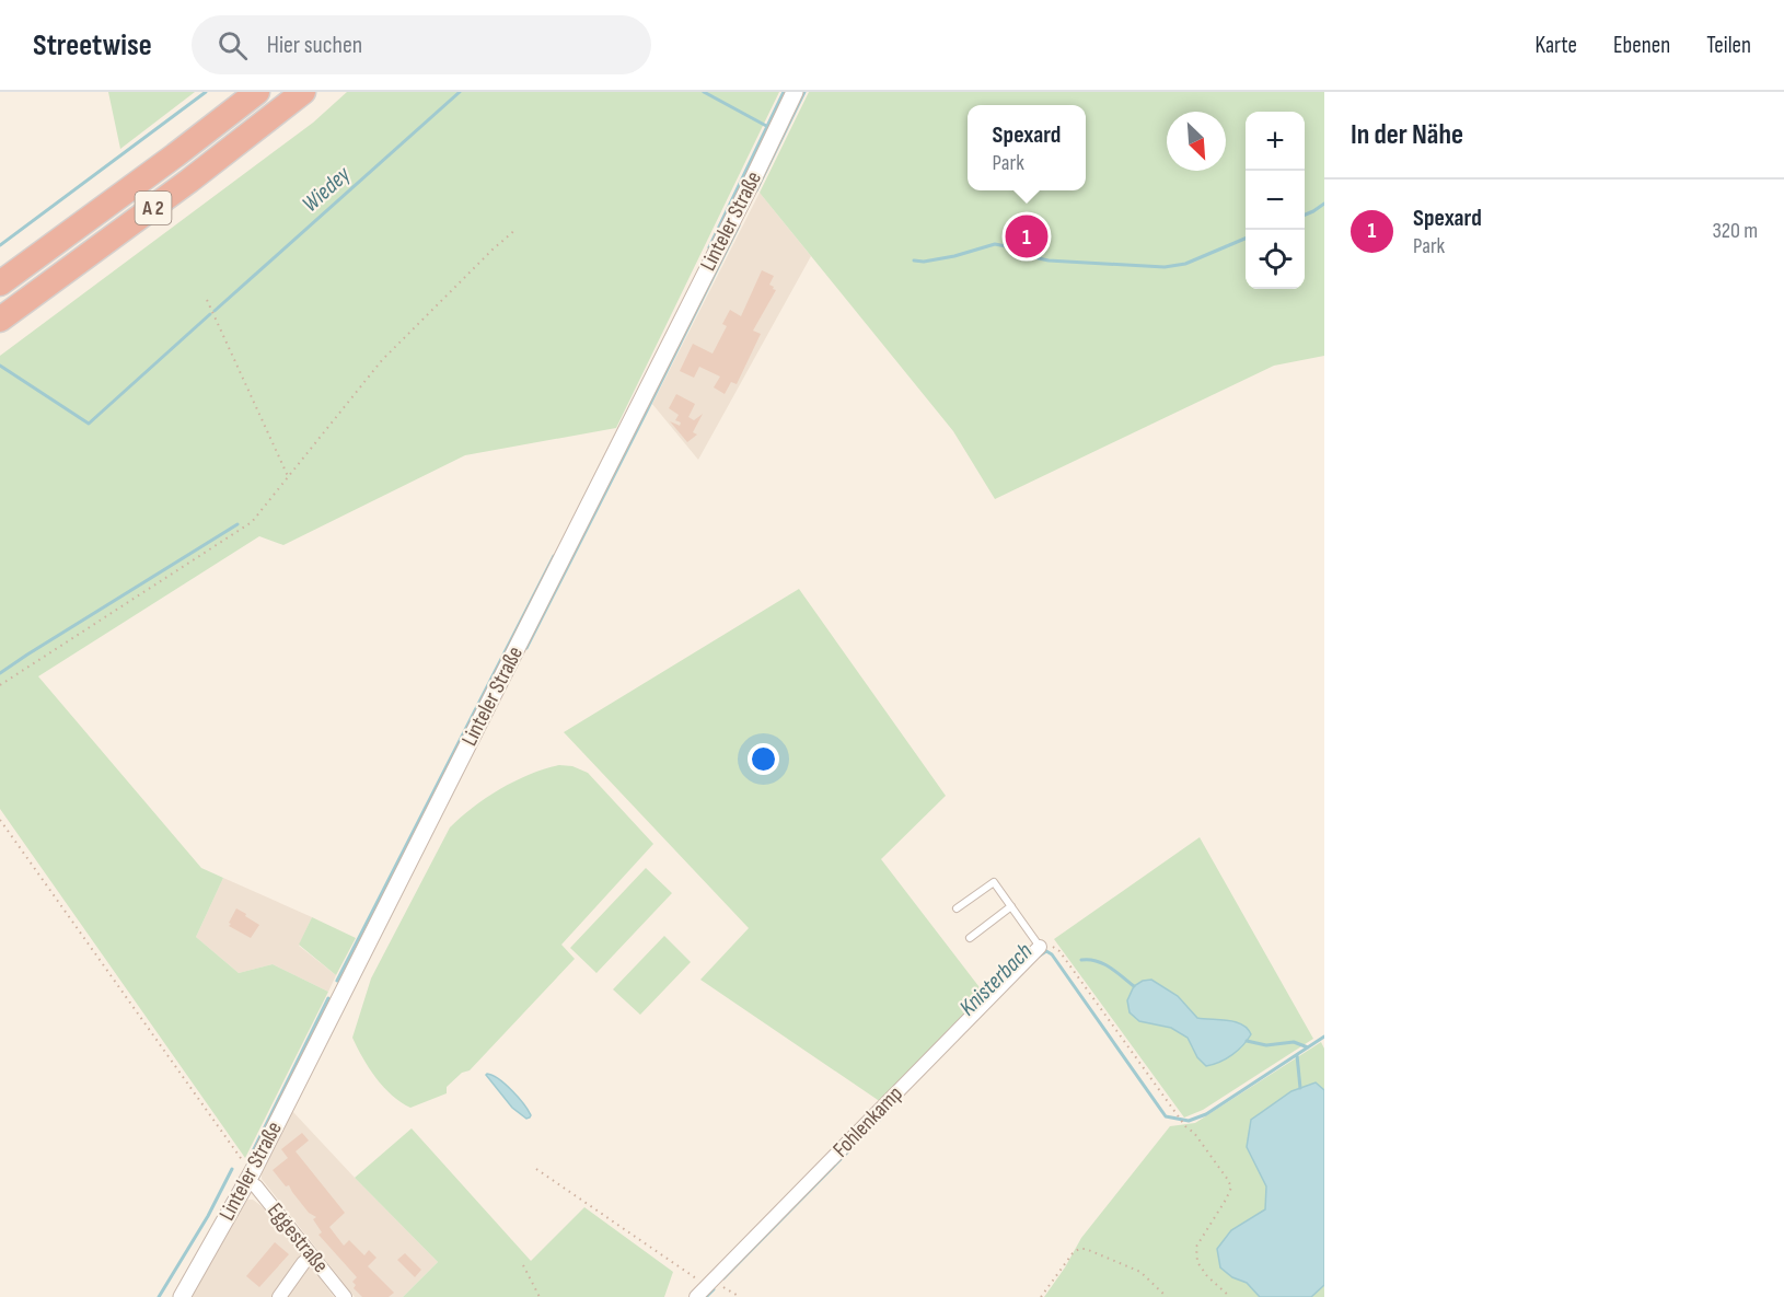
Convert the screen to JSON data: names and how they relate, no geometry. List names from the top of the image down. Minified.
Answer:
{"streets":{"highway":["A 2"],"street":["Linteler Straße","Fohlenkamp","Eggestraße"]},"crossings":[["Linteler Straße","Eggestraße"]],"water":["Wiedey","Knisterbach"],"north":"bottom right","page":{"header":"Streetwise","search":"Hier suchen","nav":["Karte","Ebenen","Teilen"],"heading":"In der Nähe","popup":["Spexard","Park"],"map_buttons":["+","−"],"list":[{"mark":"1","name":"Spexard","note":"Park","value":"320 m"}],"pins":"1"}}
